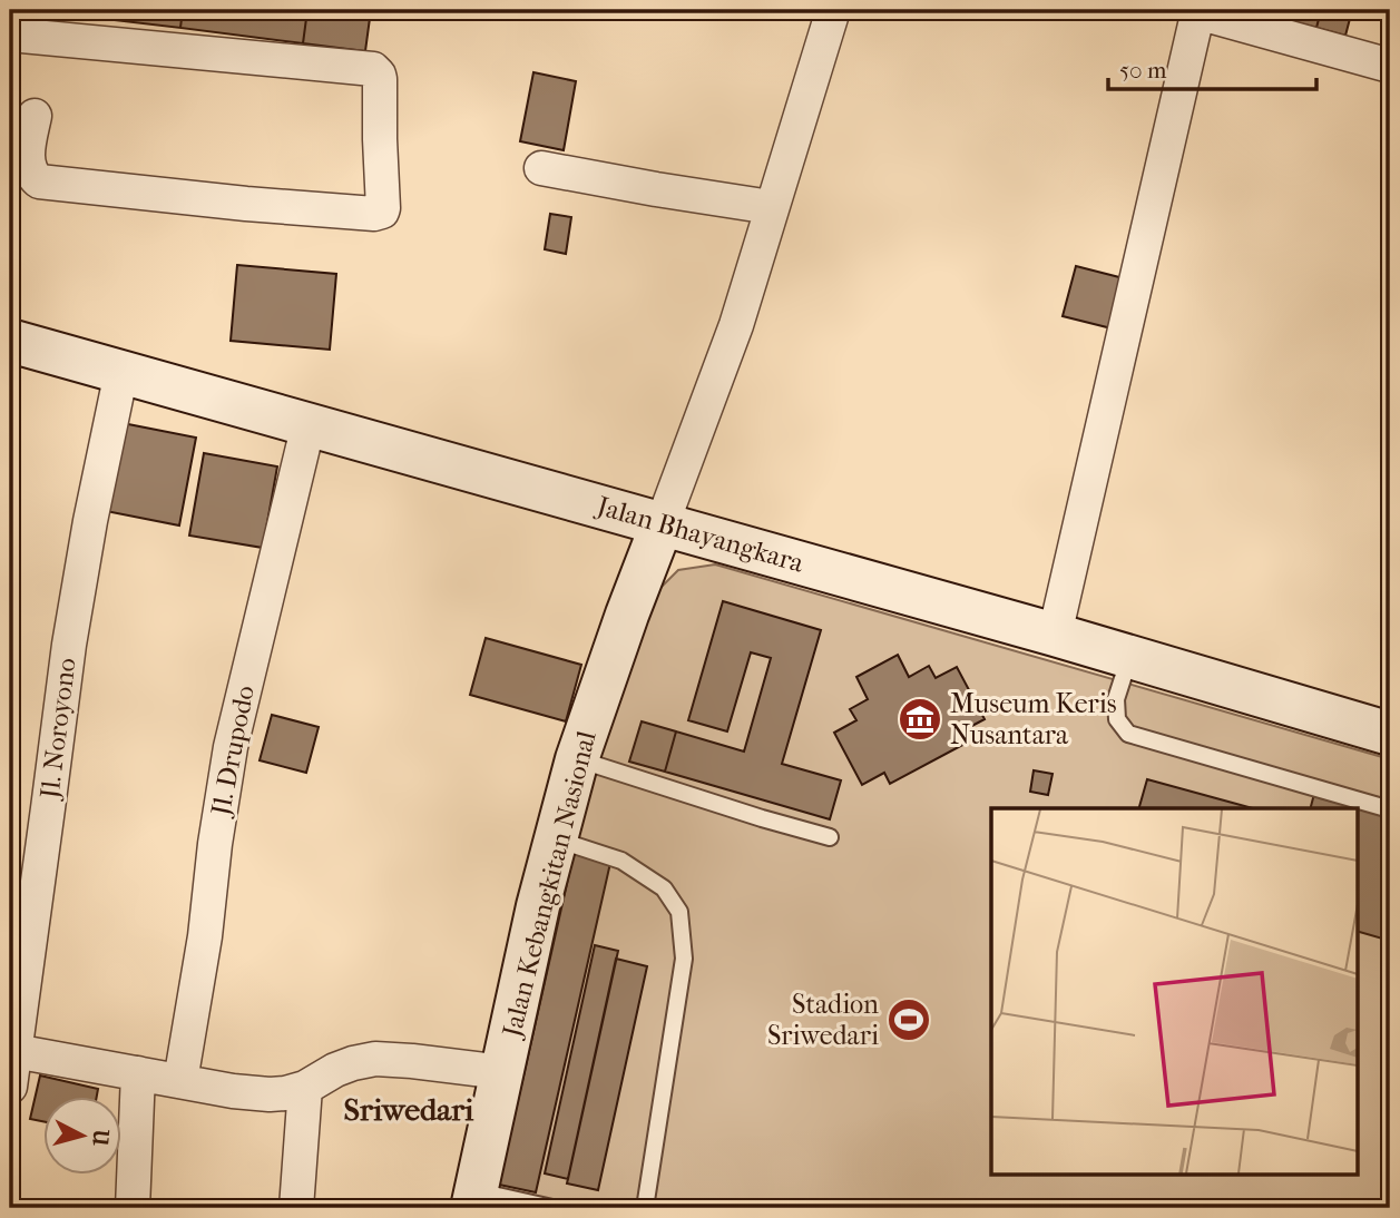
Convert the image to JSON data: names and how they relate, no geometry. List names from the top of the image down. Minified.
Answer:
{"streets":{"main road":["Jalan Bhayangkara","Jalan Kebangkitan Nasional"],"street":["Jl. Noroyono","Jl. Drupodo"]},"crossings":[["Jalan Bhayangkara","Jl. Noroyono"],["Jalan Bhayangkara","Jl. Drupodo"],["Jalan Bhayangkara","Jalan Kebangkitan Nasional"]],"districts":["Sriwedari"],"places":{"museum":["Museum Keris Nusantara"],"sports":["Stadion Sriwedari"]},"scale_bar":"50 m","north":"right"}
